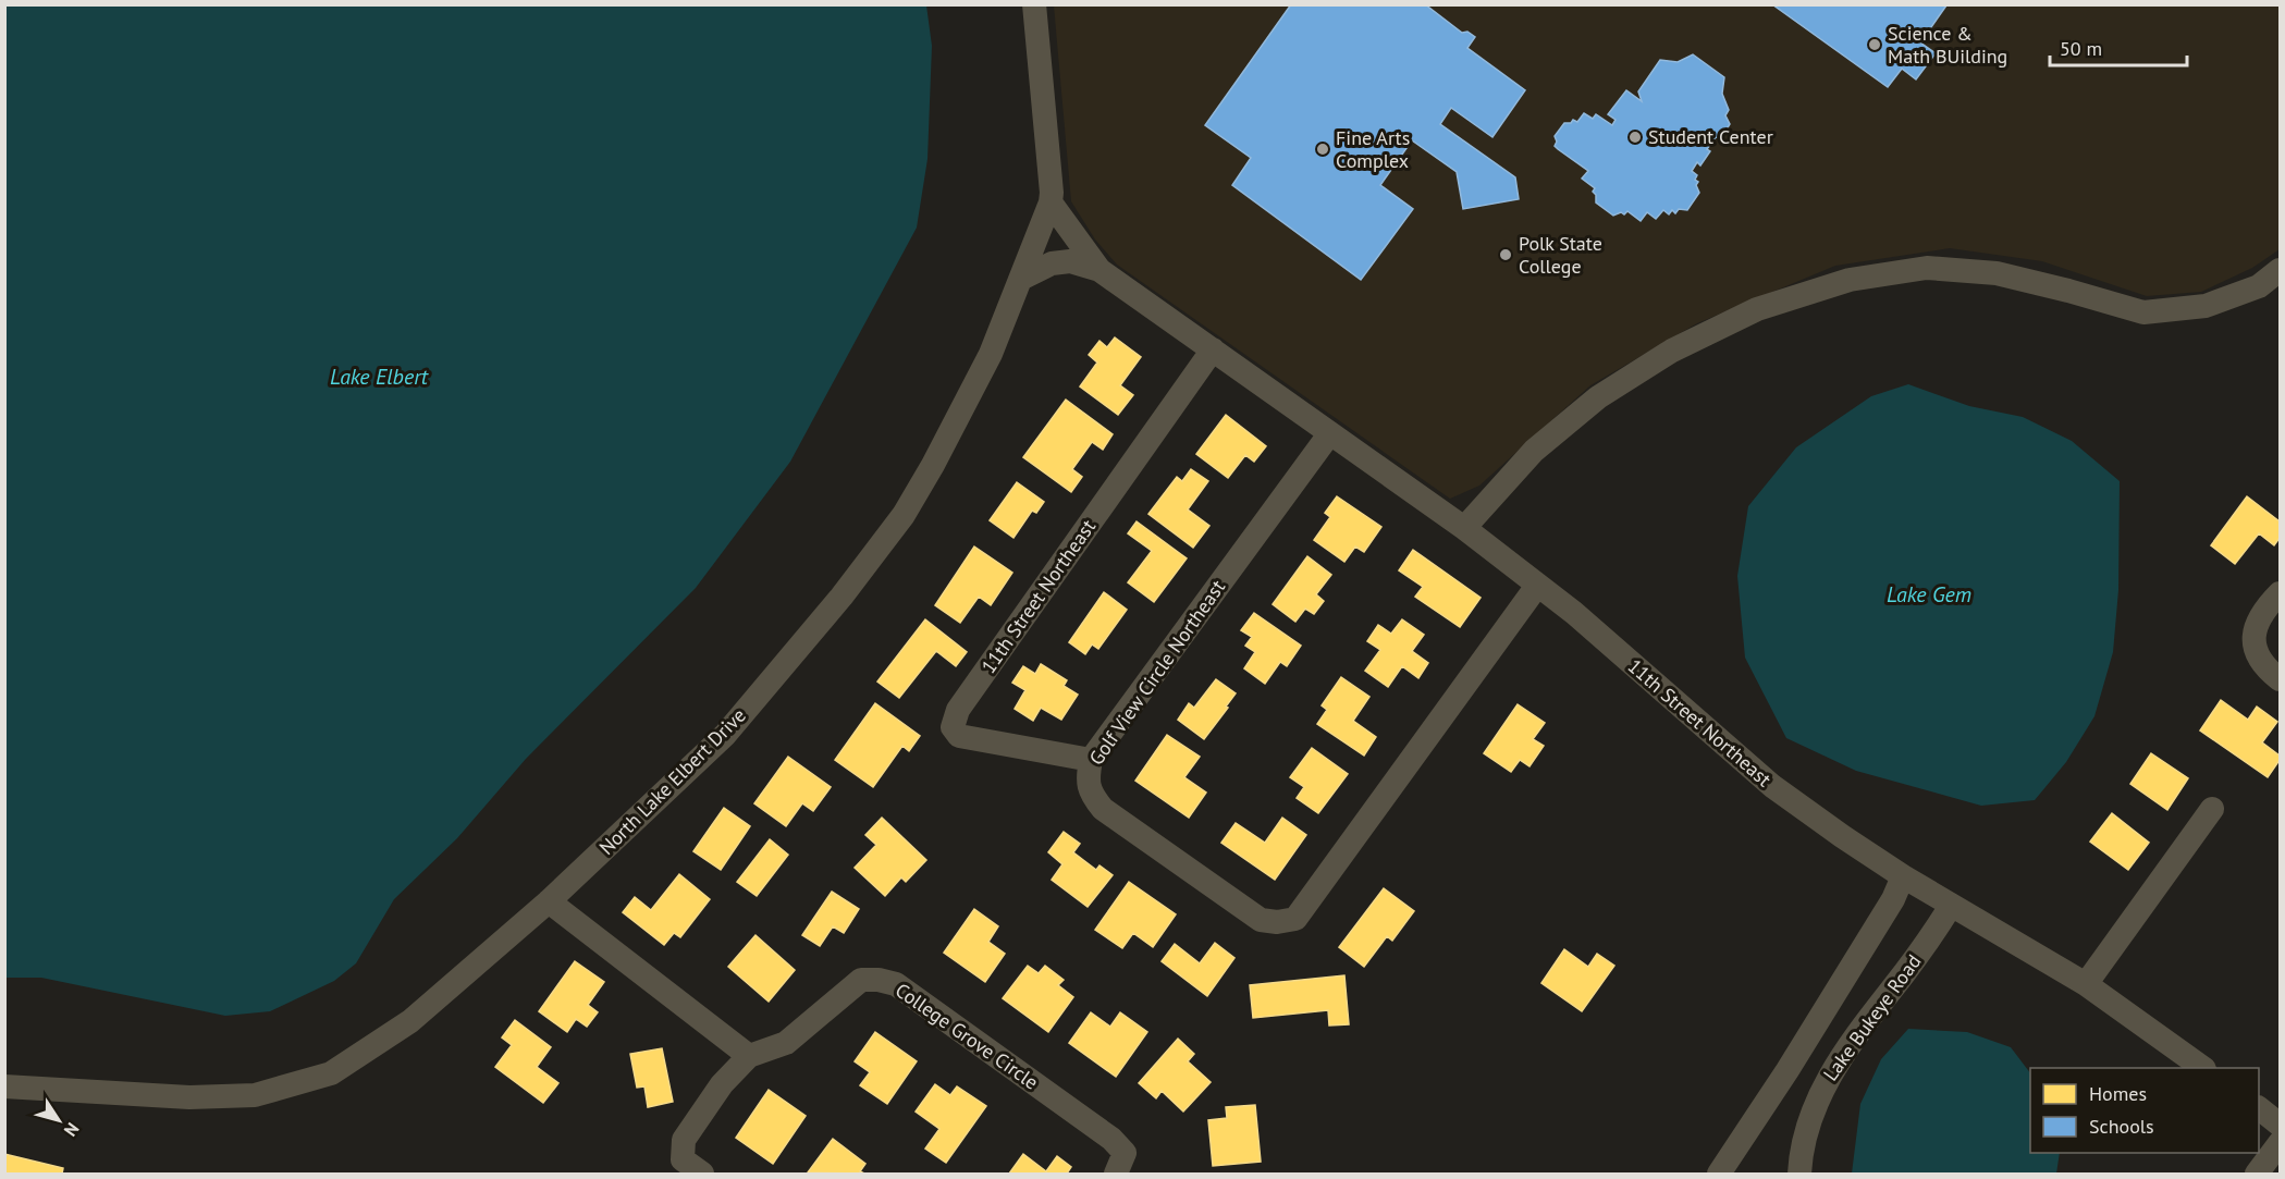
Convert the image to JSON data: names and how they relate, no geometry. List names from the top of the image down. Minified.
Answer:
{"streets":{"street":["11th Street Northeast","Golf View Circle Northeast","North Lake Elbert Drive","Lake Bukeye Road","College Grove Circle"]},"crossings":[["11th Street Northeast","Golf View Circle Northeast"],["11th Street Northeast","North Lake Elbert Drive"],["11th Street Northeast","Lake Bukeye Road"]],"water":["Lake Elbert","Lake Gem"],"places":["Science & Math BUilding","Student Center","Fine Arts Complex","Polk State College"],"legend":["Homes","Schools"],"scale_bar":"50 m","north":"bottom right"}
